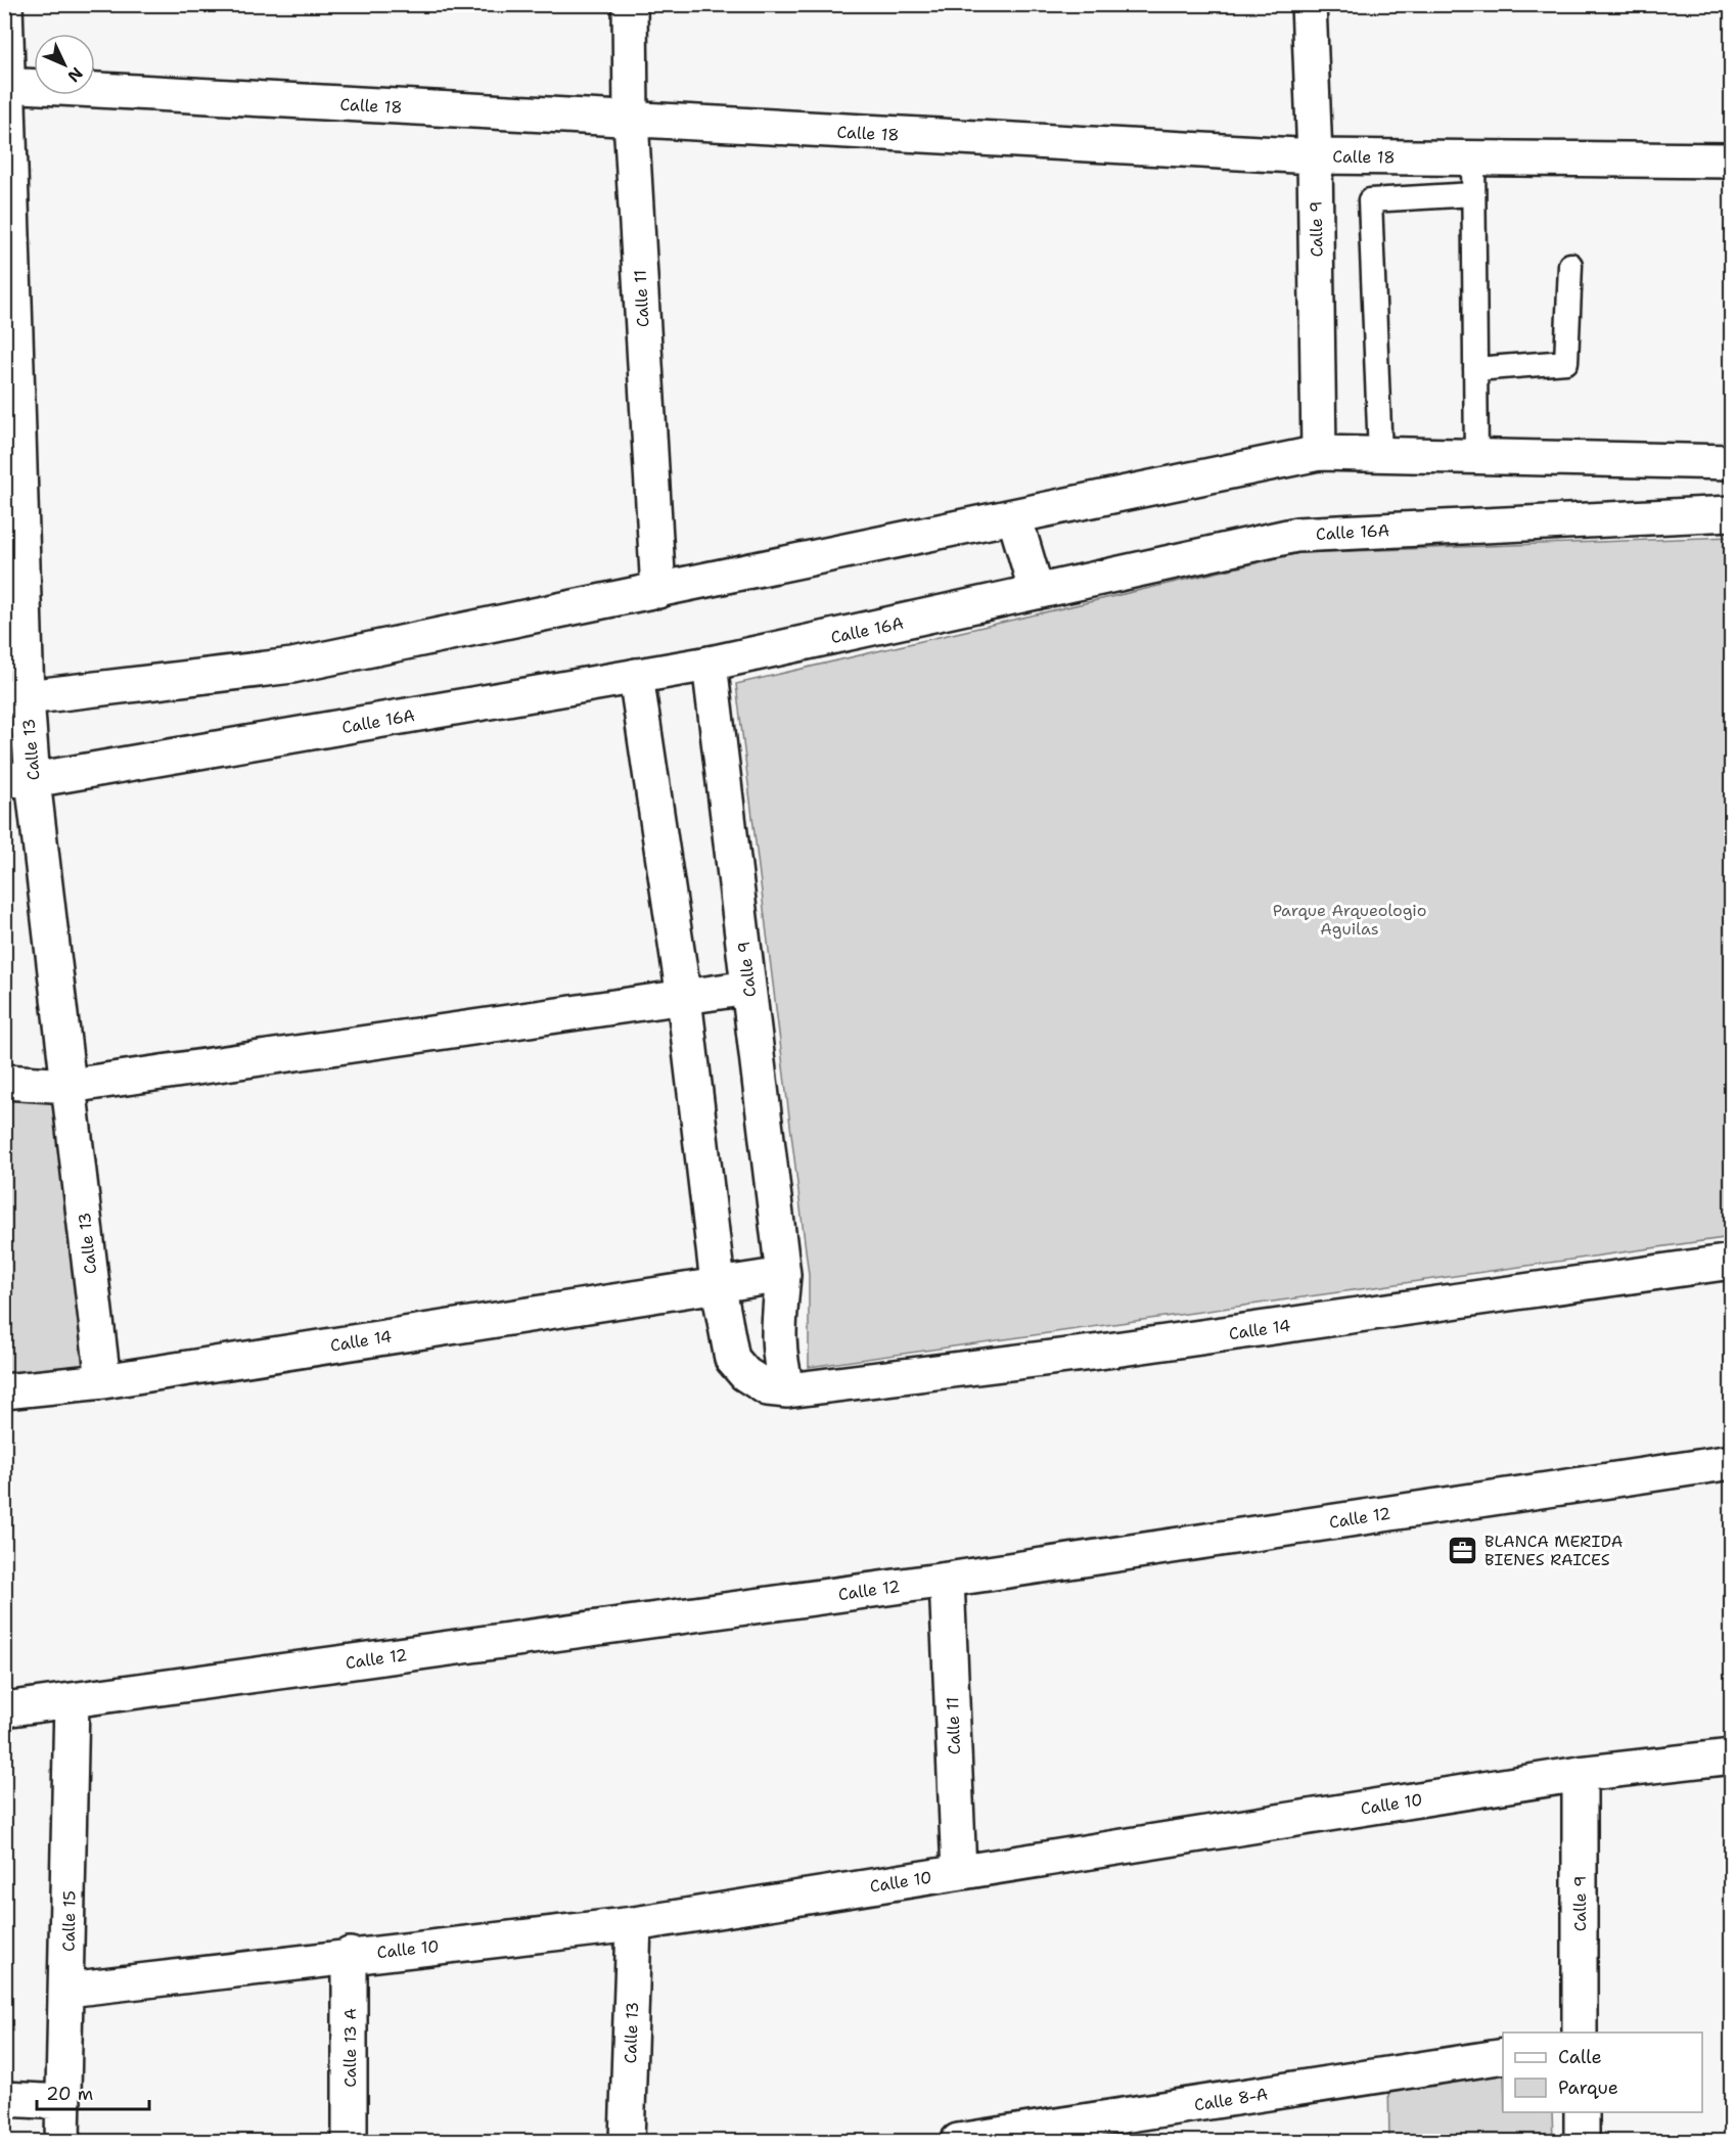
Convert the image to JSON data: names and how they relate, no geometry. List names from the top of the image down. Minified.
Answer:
{"streets":{"street":["Calle 18","Calle 9","Calle 11","Calle 16A","Calle 13","Calle 14","Calle 12","Calle 10","Calle 15","Calle 13 A","Calle 8-A"]},"crossings":[["Calle 18","Calle 9"],["Calle 18","Calle 11"],["Calle 18","Calle 13"],["Calle 9","Calle 16A"],["Calle 9","Calle 14"],["Calle 9","Calle 10"],["Calle 11","Calle 12"],["Calle 11","Calle 10"],["Calle 16A","Calle 13"],["Calle 13","Calle 14"],["Calle 13","Calle 10"],["Calle 12","Calle 15"],["Calle 10","Calle 15"],["Calle 10","Calle 13 A"]],"parks":["Parque Arqueologio Aguilas"],"places":{"office":["BLANCA MERIDA BIENES RAICES"]},"legend":["Calle","Parque"],"scale_bar":"20 m","north":"bottom right"}
